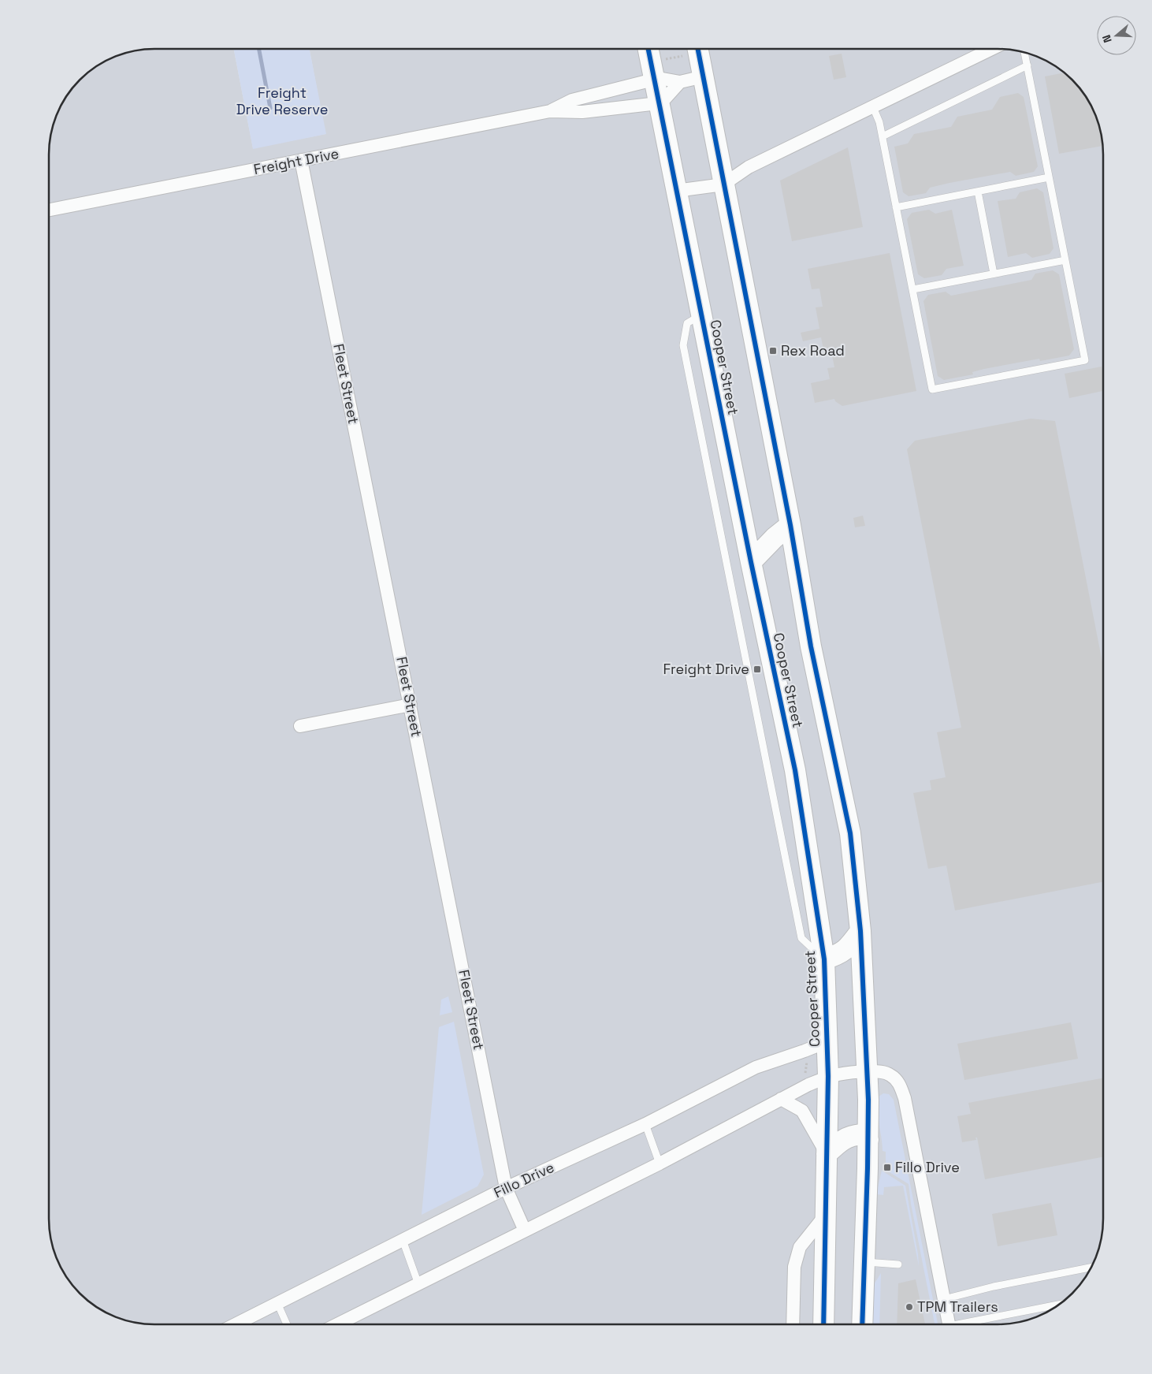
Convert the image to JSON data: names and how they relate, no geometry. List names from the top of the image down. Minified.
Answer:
{"streets":{"main road":["Cooper Street"],"street":["Freight Drive","Fleet Street","Fillo Drive"]},"crossings":[["Freight Drive","Cooper Street"],["Freight Drive","Fleet Street"],["Cooper Street","Fillo Drive"],["Fleet Street","Fillo Drive"]],"parks":["Freight Drive Reserve"],"places":{"transit":["Rex Road","Freight Drive","Fillo Drive"],"other":["TPM Trailers"]},"north":"left"}
